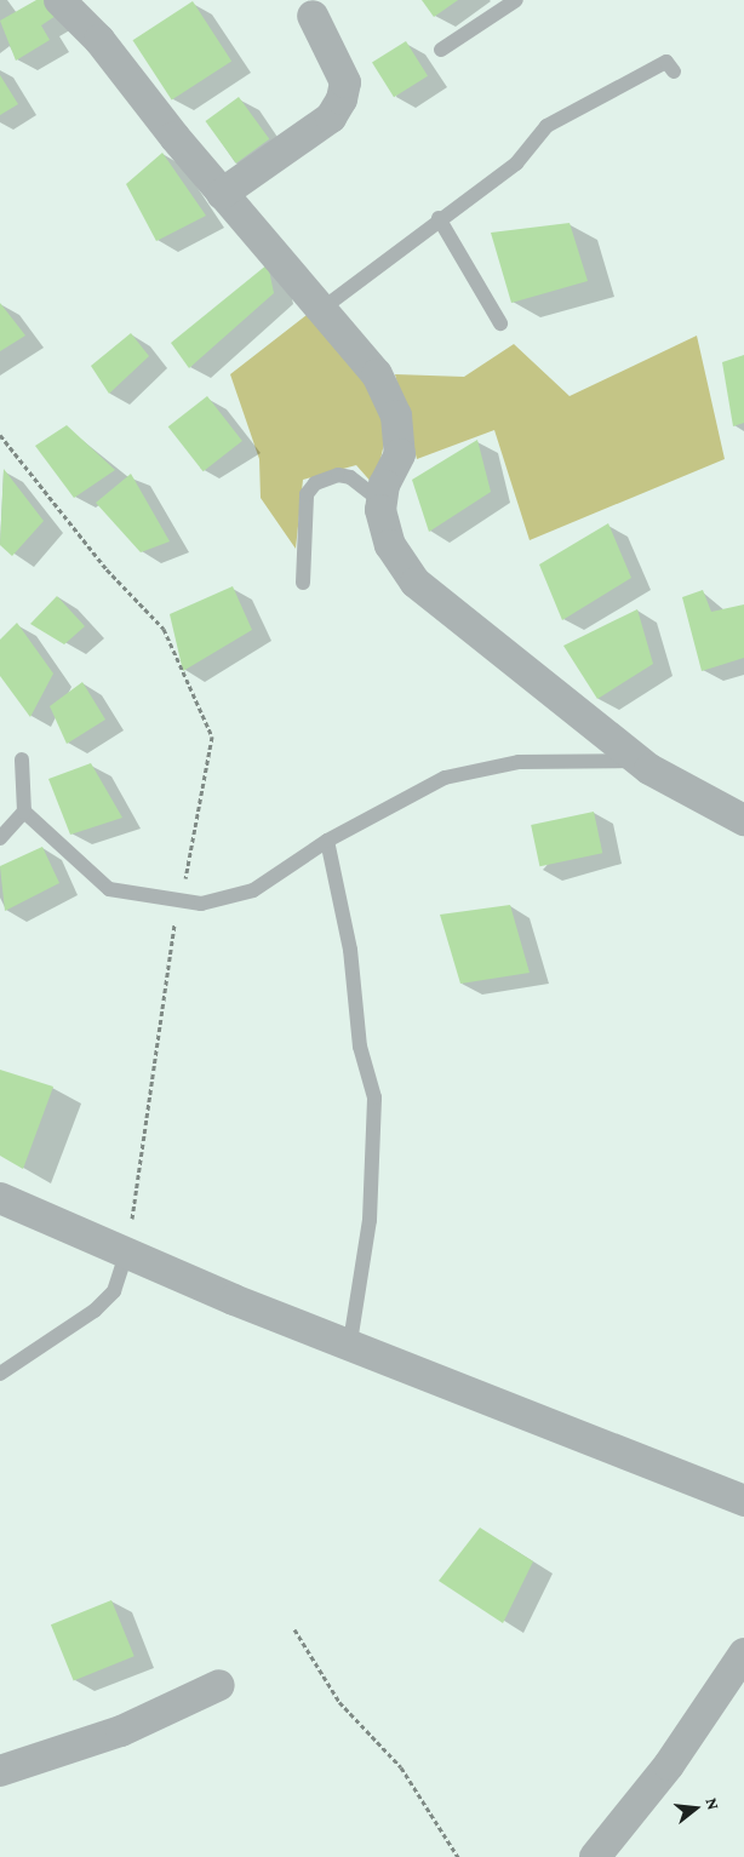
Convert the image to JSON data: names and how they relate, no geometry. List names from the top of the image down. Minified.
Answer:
{"north":"right"}
